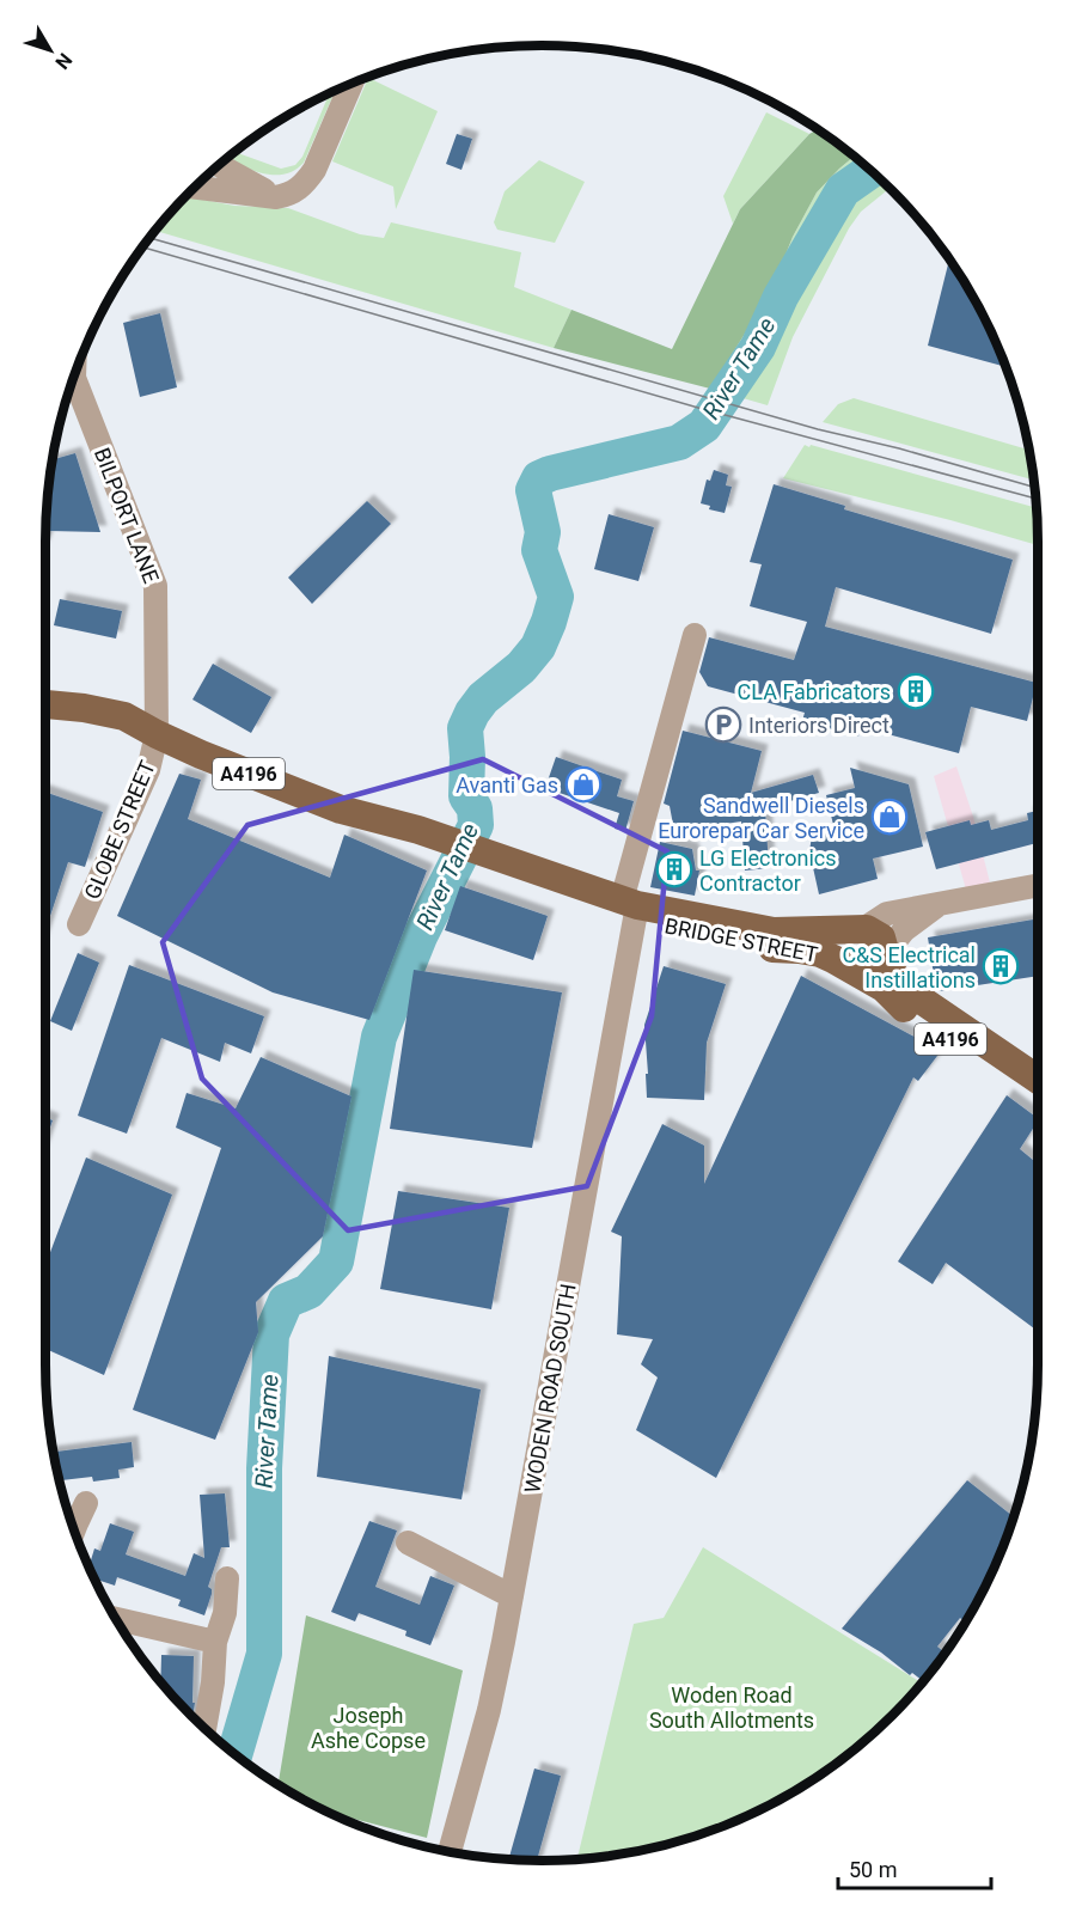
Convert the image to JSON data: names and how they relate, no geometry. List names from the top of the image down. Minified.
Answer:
{"streets":{"main road":["A4196","BRIDGE STREET"],"street":["BILPORT LANE","GLOBE STREET","WODEN ROAD SOUTH"]},"crossings":[["BILPORT LANE","A4196"],["BILPORT LANE","GLOBE STREET"],["A4196","GLOBE STREET"],["A4196","BRIDGE STREET"],["A4196","WODEN ROAD SOUTH"],["BRIDGE STREET","WODEN ROAD SOUTH"]],"water":["River Tame"],"parks":["Woden Road South Allotments","Joseph Ashe Copse"],"places":{"building":["CLA Fabricators","LG Electronics Contractor","C&S Electrical Instillations"],"parking":["Interiors Direct"],"shop":["Avanti Gas","Sandwell Diesels Eurorepar Car Service"]},"scale_bar":"50 m","north":"bottom right"}
